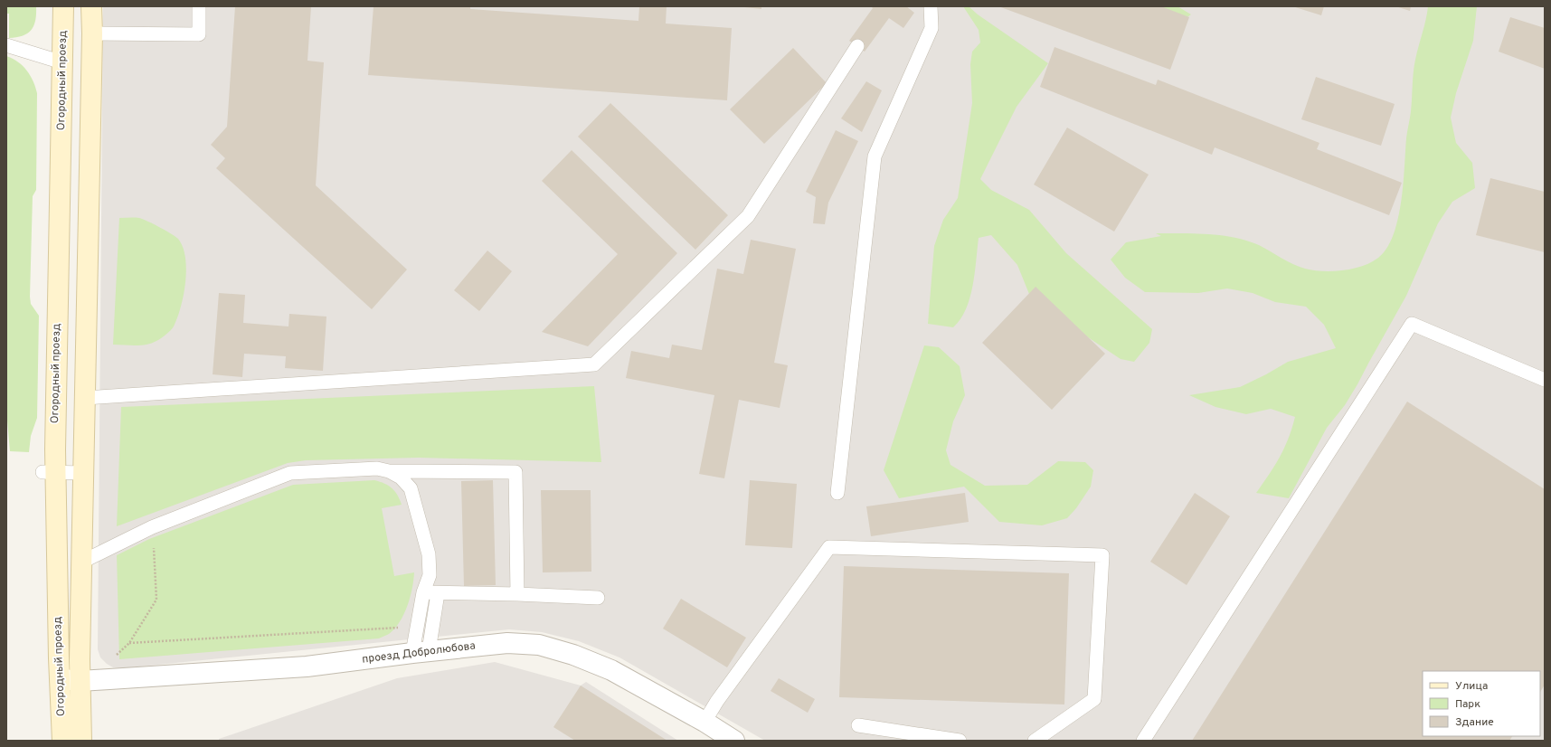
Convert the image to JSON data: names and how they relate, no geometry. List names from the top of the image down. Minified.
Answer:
{"streets":{"main road":["Огородный проезд"],"street":["проезд Добролюбова"]},"crossings":[["Огородный проезд","проезд Добролюбова"]],"legend":["Улица","Парк","Здание"]}
